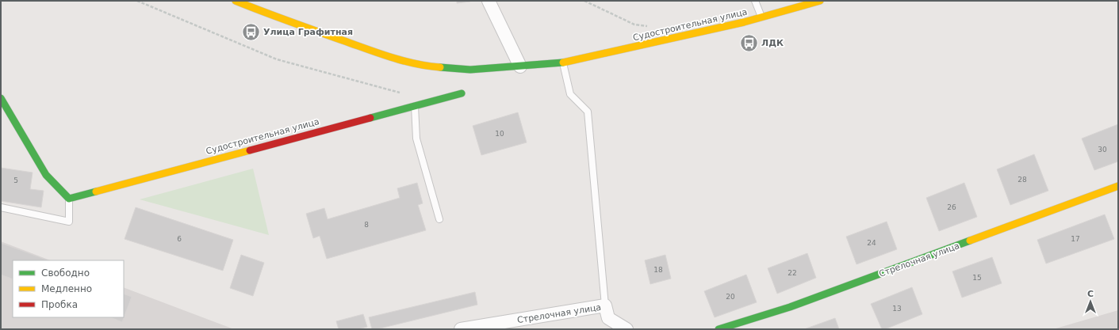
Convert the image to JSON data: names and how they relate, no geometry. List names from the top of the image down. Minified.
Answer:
{"streets":{"street":["Судостроительная улица","Стрелочная улица"]},"places":{"bus stop":["Улица Графитная","ЛДК"]},"house_numbers":["10","30","28","5","26","8","6","17","24","18","22","15","20","13"],"legend":["Свободно","Медленно","Пробка"],"north":"top"}
